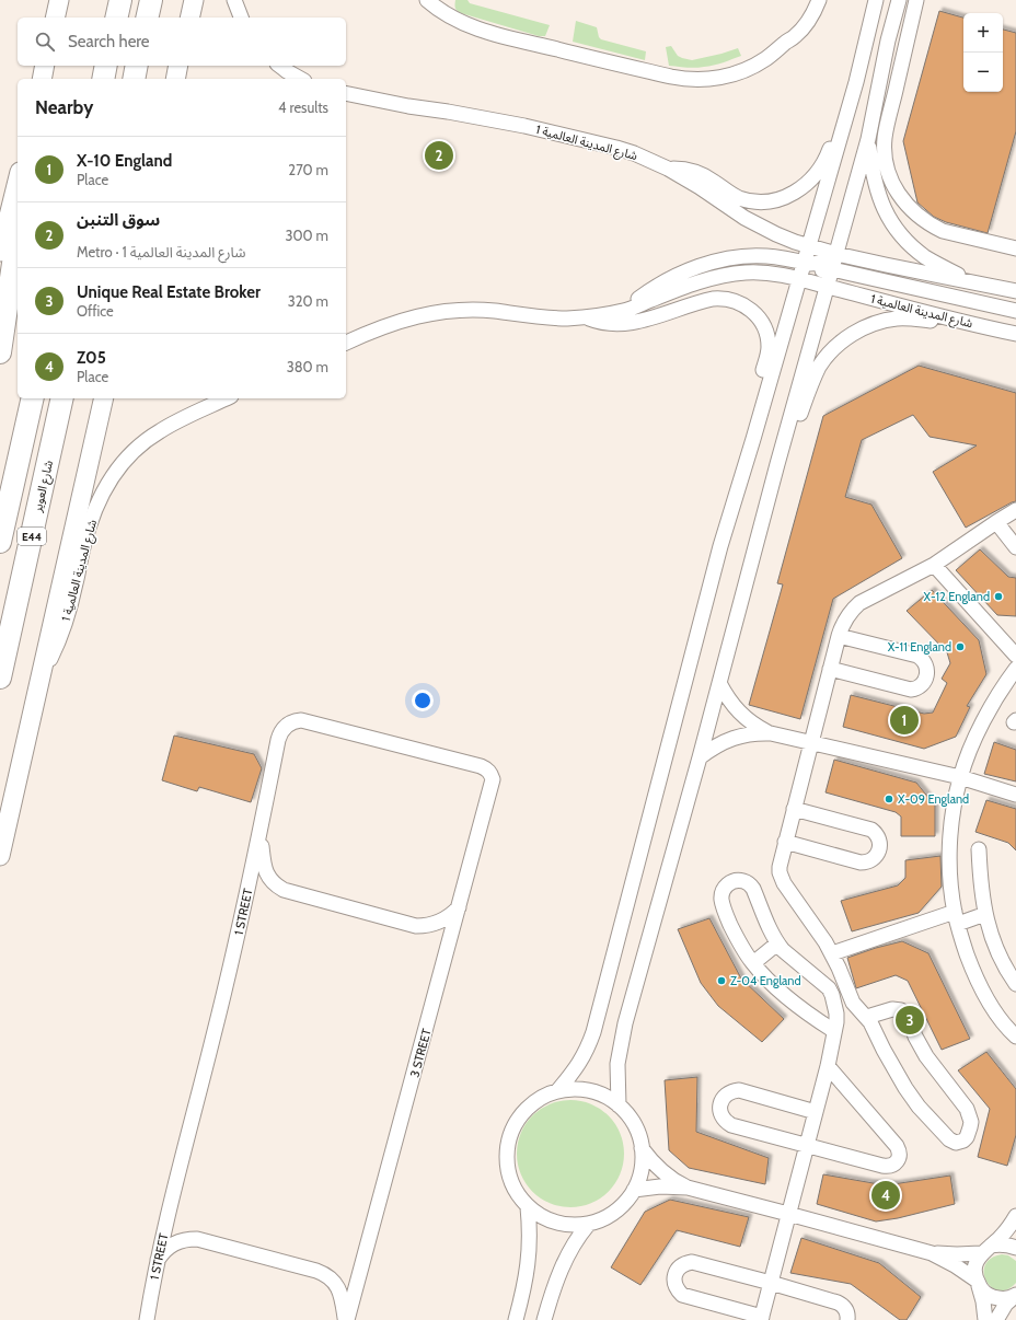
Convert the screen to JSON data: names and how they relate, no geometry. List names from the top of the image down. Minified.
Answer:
{"streets":{"highway":["شارع العوير","E44"],"street":["شارع المدينة العالمية 1","1 STREET","3 STREET"]},"crossings":[["1 STREET","3 STREET"]],"places":["X-12 England","X-11 England","X-09 England","Z-04 England"],"page":{"map_buttons":["+","−"],"search":"Search here","heading":["Nearby","4 results"],"list":[{"mark":"1","name":"X-10 England","note":"Place","value":"270 m"},{"mark":"2","name":"سوق التنبن","note":"Metro · شارع المدينة العالمية 1","value":"300 m"},{"mark":"3","name":"Unique Real Estate Broker","note":"Office","value":"320 m"},{"mark":"4","name":"Z05","note":"Place","value":"380 m"}],"pins":["2","1","3","4"]}}
